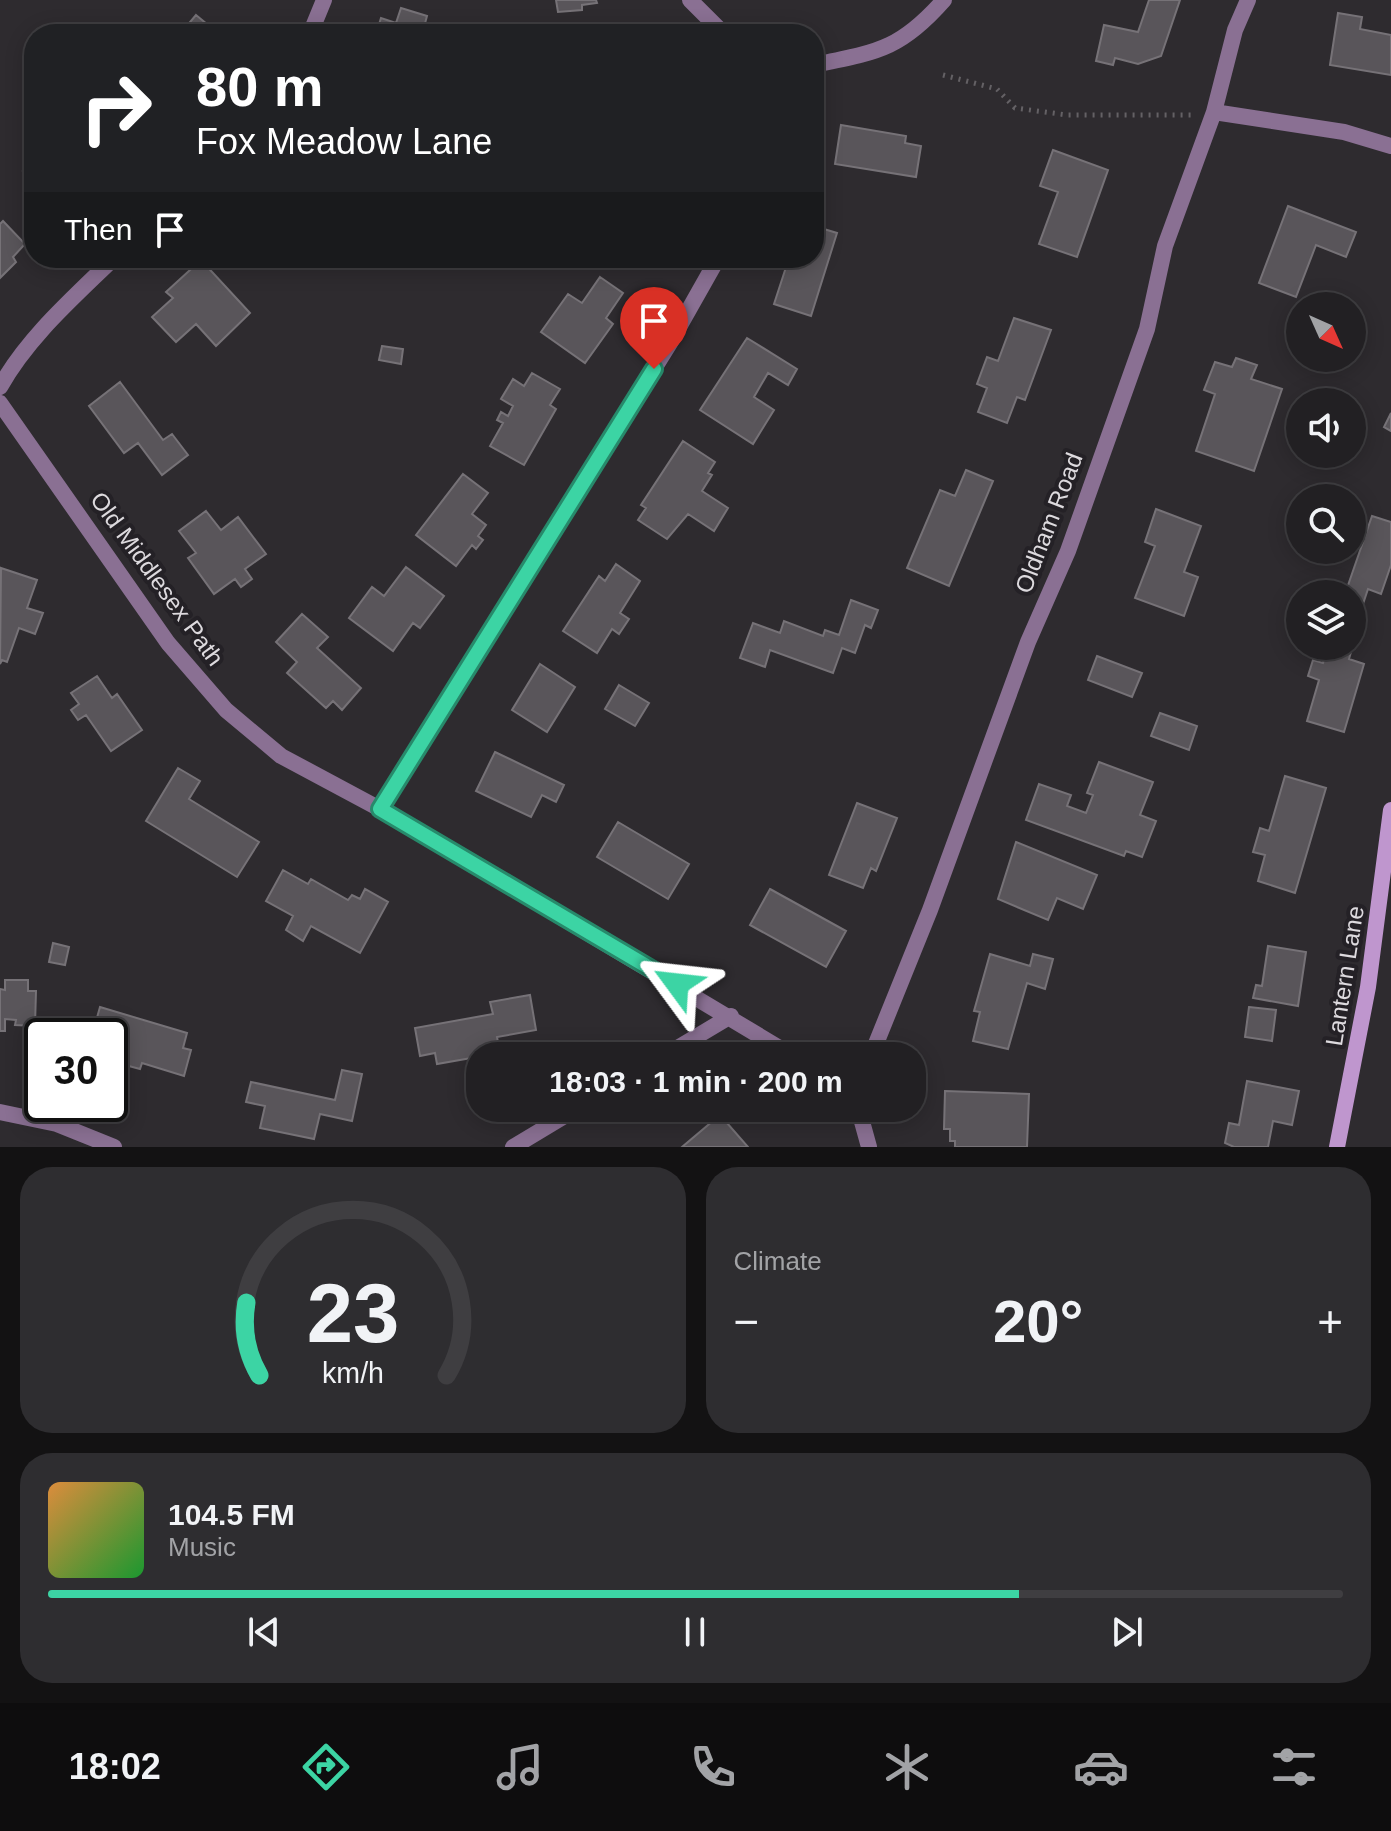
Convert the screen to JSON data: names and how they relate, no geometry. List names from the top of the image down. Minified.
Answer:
{"streets":{"street":["Oldham Road","Old Middlesex Path","Lantern Lane"]},"north":"bottom right","page":{"turn":["80 m","Fox Meadow Lane"],"then":"Then","limit":"30","trip":"18:03 · 1 min · 200 m","tile":"Climate","heat":["−","20°","+"],"song":["104.5 FM","Music"],"tabs":"18:02","gauge":["23","km/h"]}}
